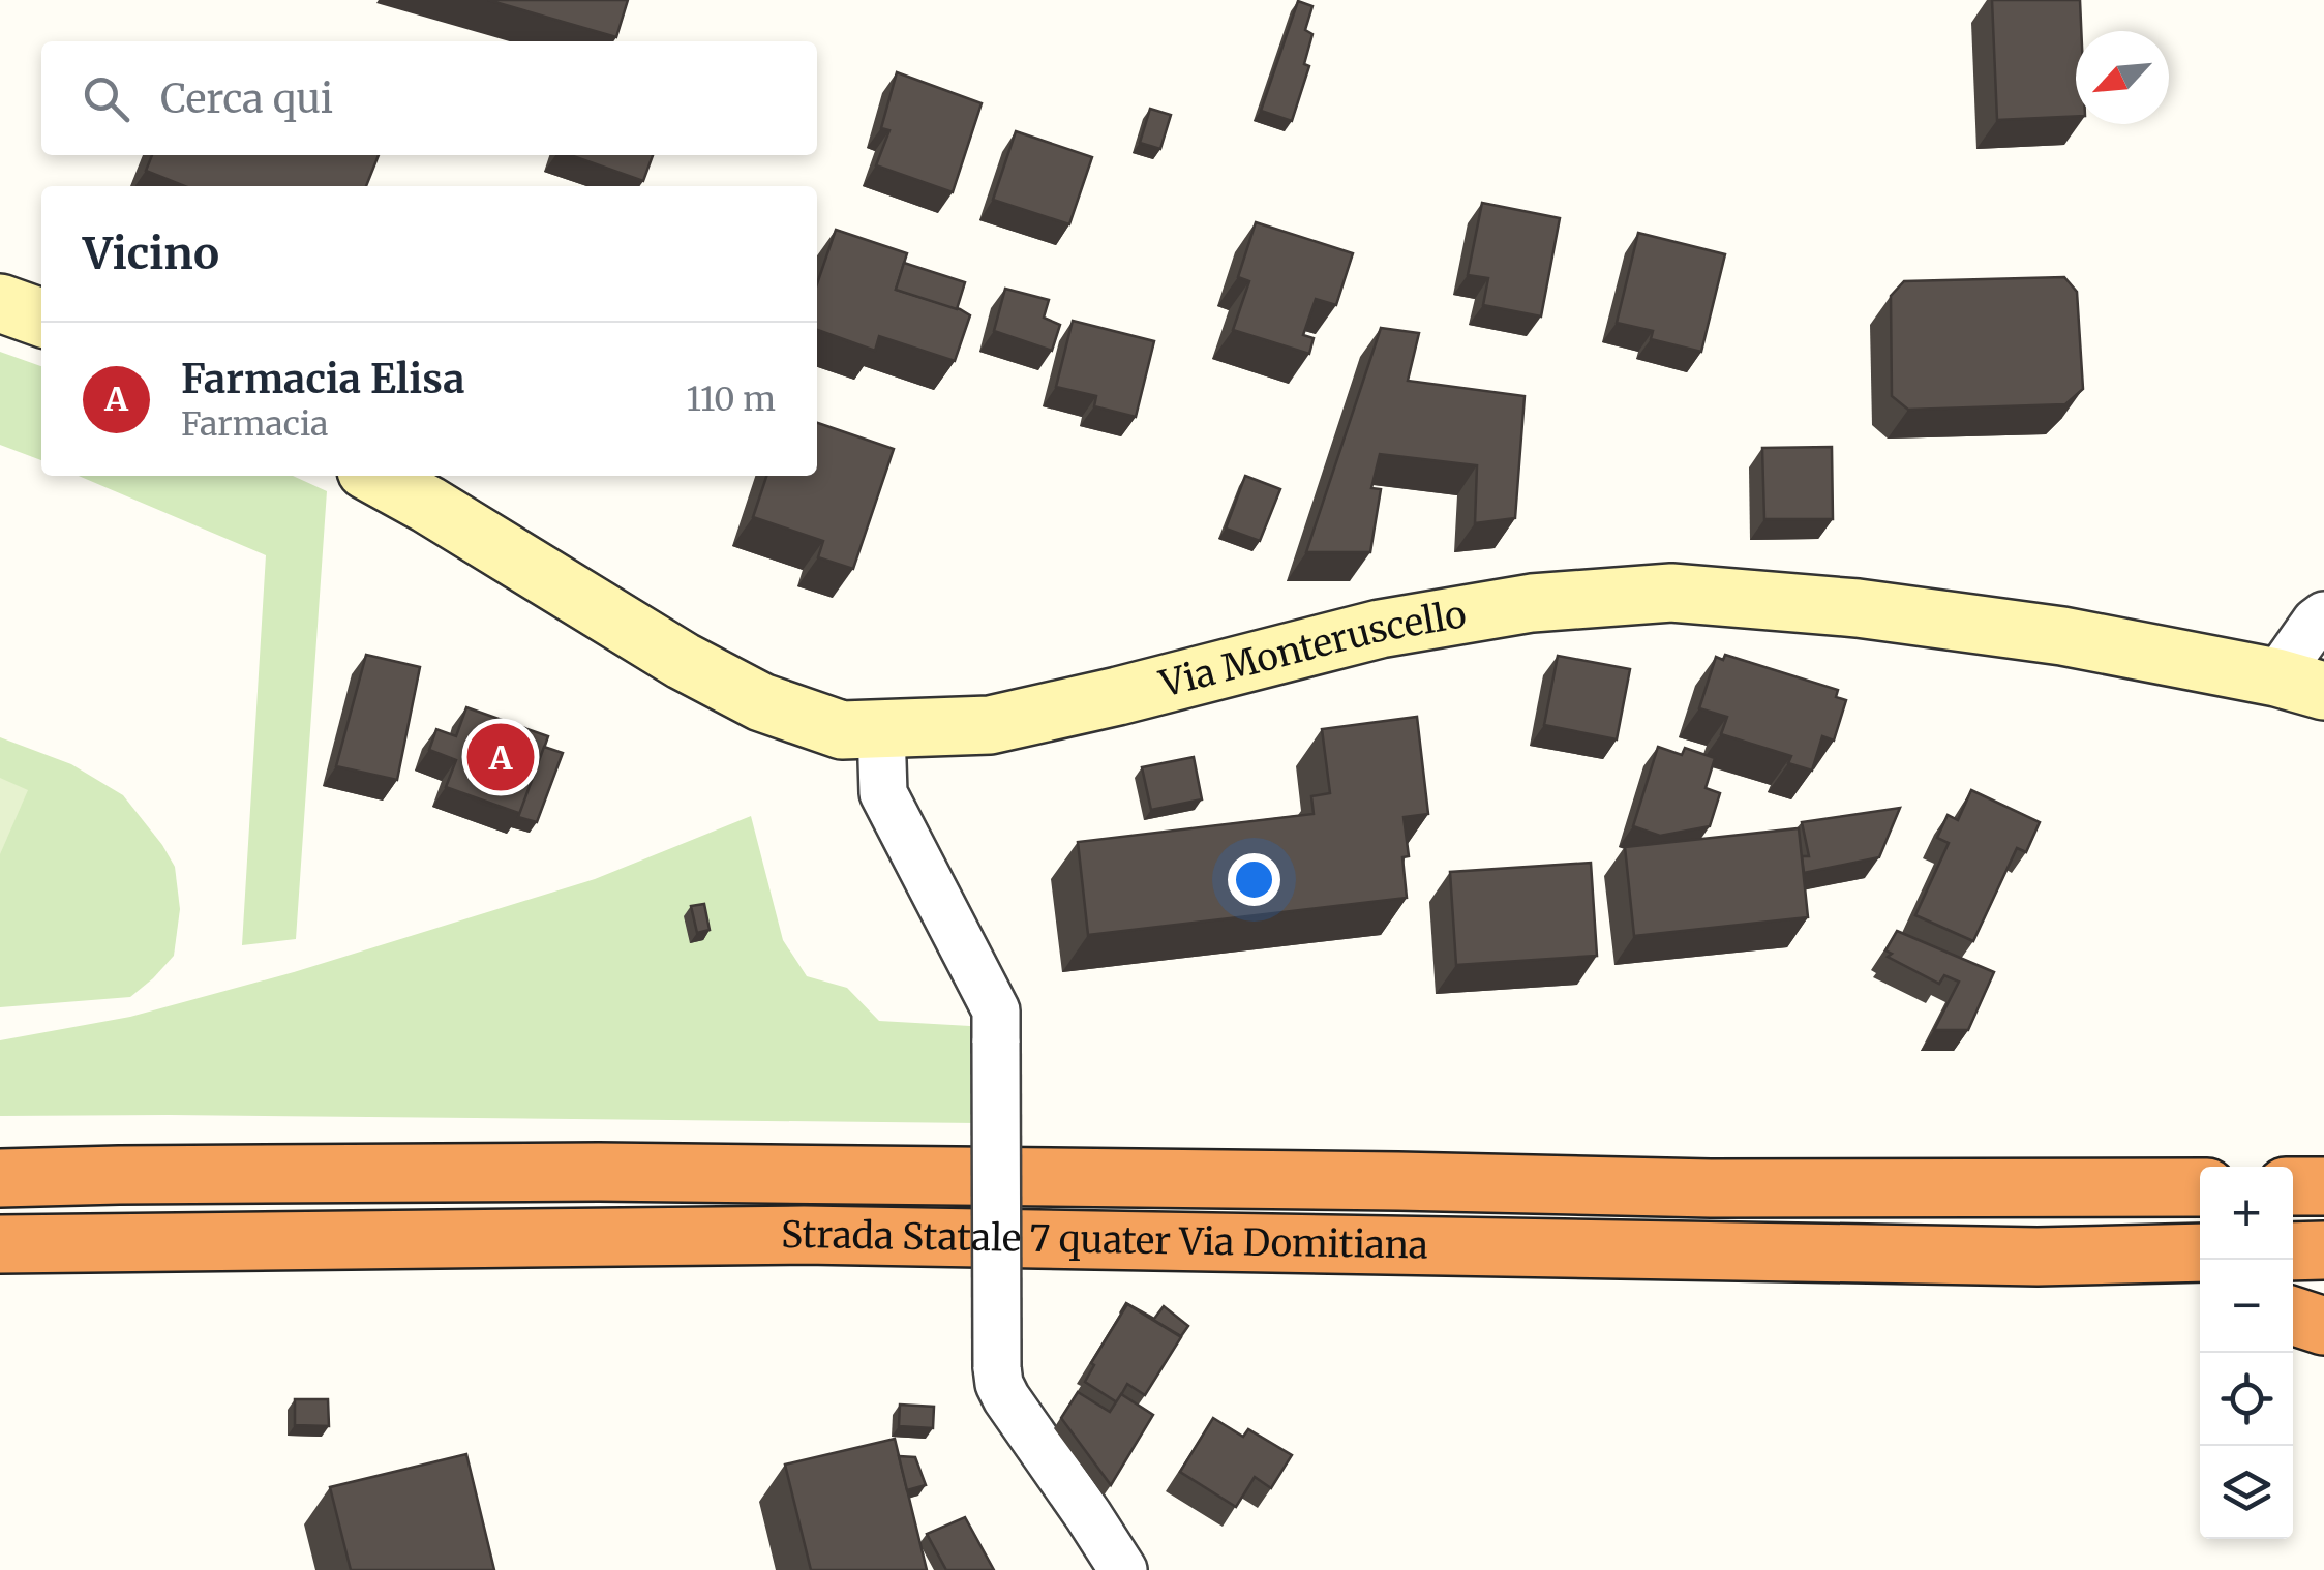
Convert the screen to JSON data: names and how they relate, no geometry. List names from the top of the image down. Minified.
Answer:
{"streets":{"highway":["Strada Statale 7 quater Via Domitiana"],"street":["Via Monteruscello"]},"north":"bottom left","page":{"search":"Cerca qui","heading":"Vicino","list":[{"mark":"A","name":"Farmacia Elisa","note":"Farmacia","value":"110 m"}],"pins":"A","map_buttons":["+","−"]}}
